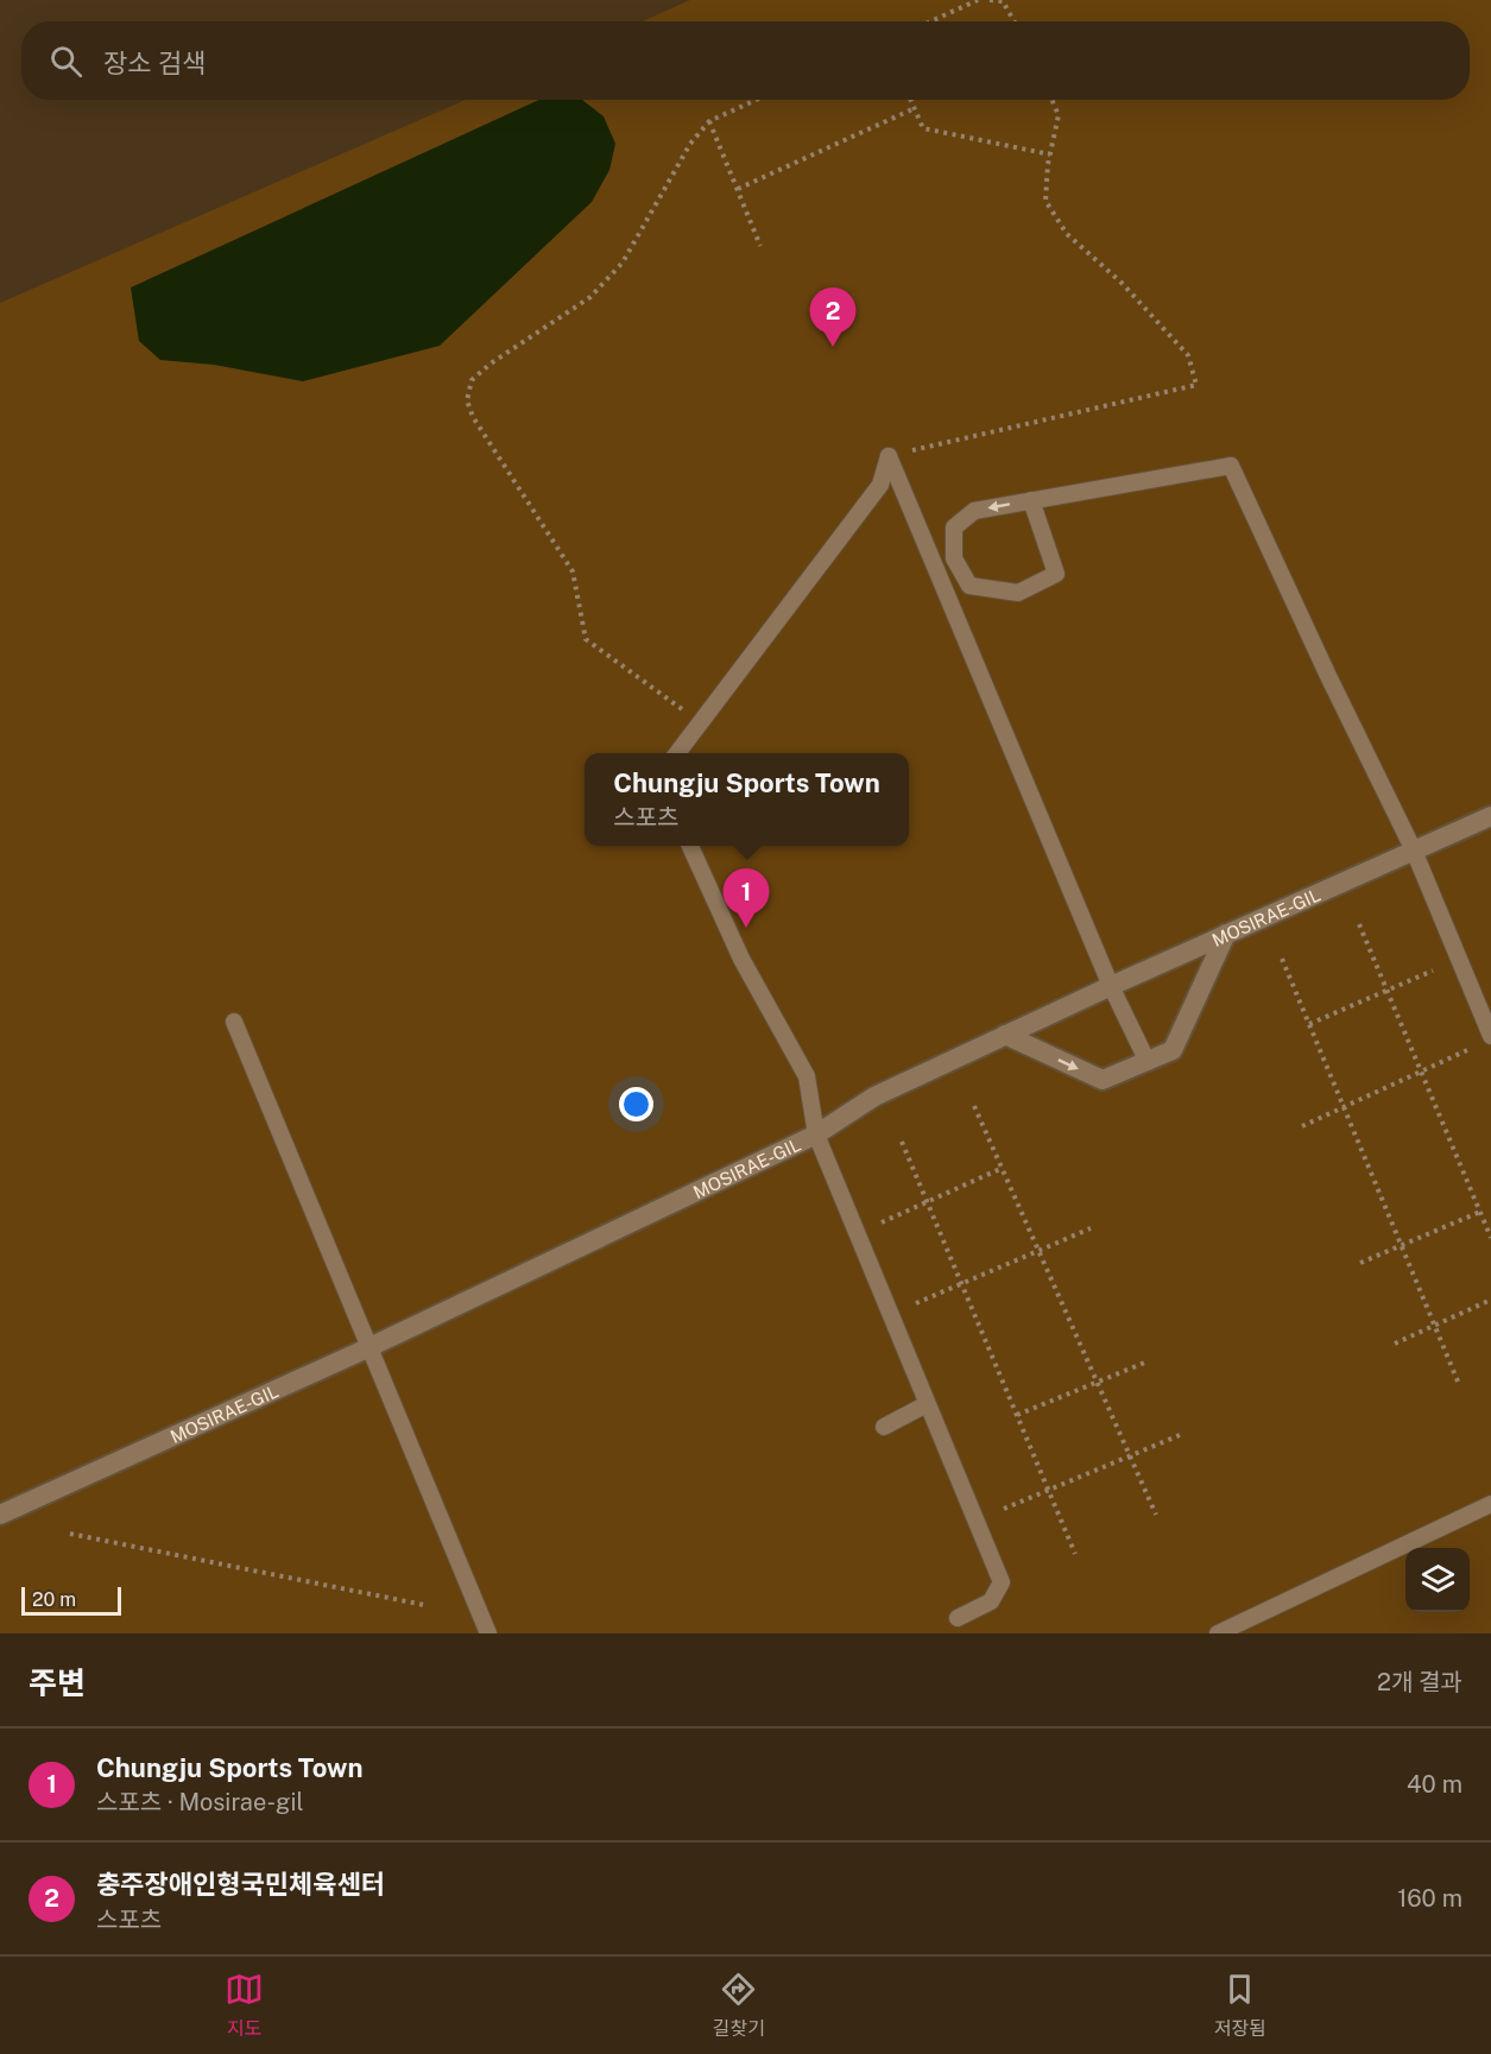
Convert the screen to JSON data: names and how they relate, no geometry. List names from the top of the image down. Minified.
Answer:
{"streets":{"street":["MOSIRAE-GIL"]},"scale_bar":"20 m","page":{"search":"장소 검색","pins":["2","1"],"popup":["Chungju Sports Town","스포츠"],"scale":"20 m","heading":["주변","2개 결과"],"list":[{"mark":"1","name":"Chungju Sports Town","note":"스포츠 · Mosirae-gil","value":"40 m"},{"mark":"2","name":"충주장애인형국민체육센터","note":"스포츠","value":"160 m"}],"nav":["지도","길찾기","저장됨"]}}
